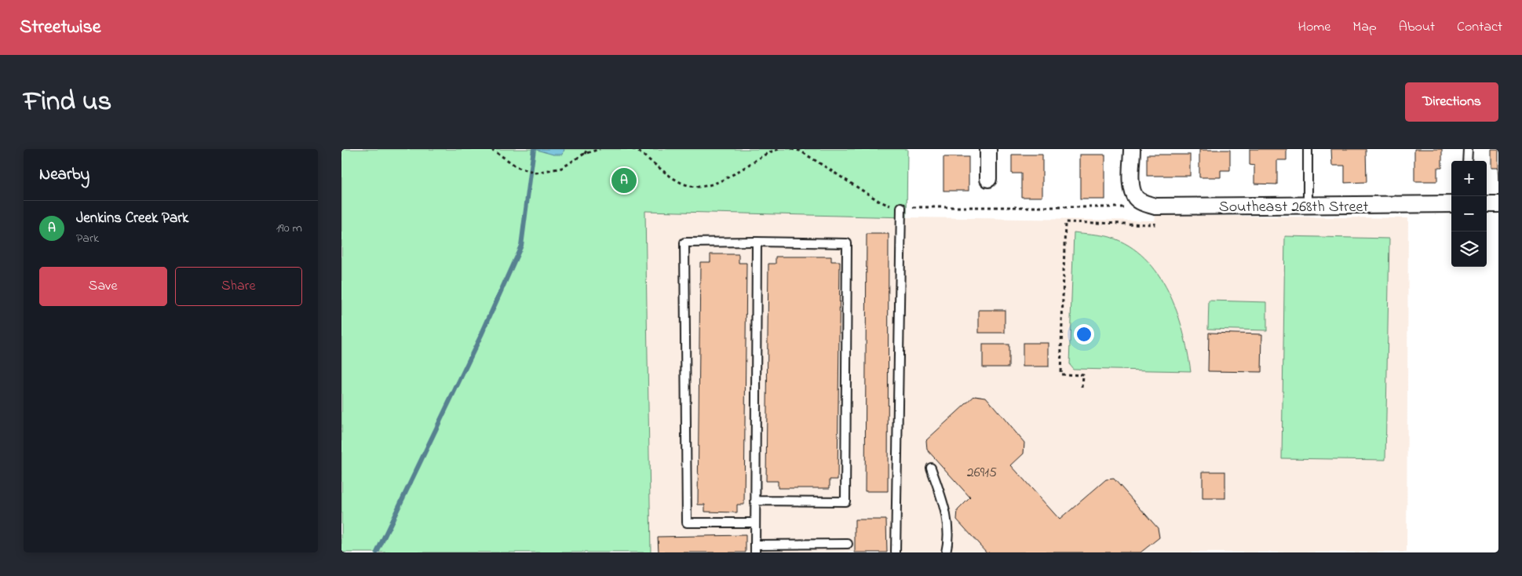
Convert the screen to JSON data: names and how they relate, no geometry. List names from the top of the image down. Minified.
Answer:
{"streets":{"street":["Southeast 268th Street"]},"house_numbers":["26915"],"page":{"header":"Streetwise","nav":["Home","Map","About","Contact"],"title":"Find us","buttons":["Directions",["Save","Share"]],"heading":"Nearby","map_buttons":["+","−"],"pins":"A","list":[{"mark":"A","name":"Jenkins Creek Park","note":"Park","value":"190 m"}]}}
